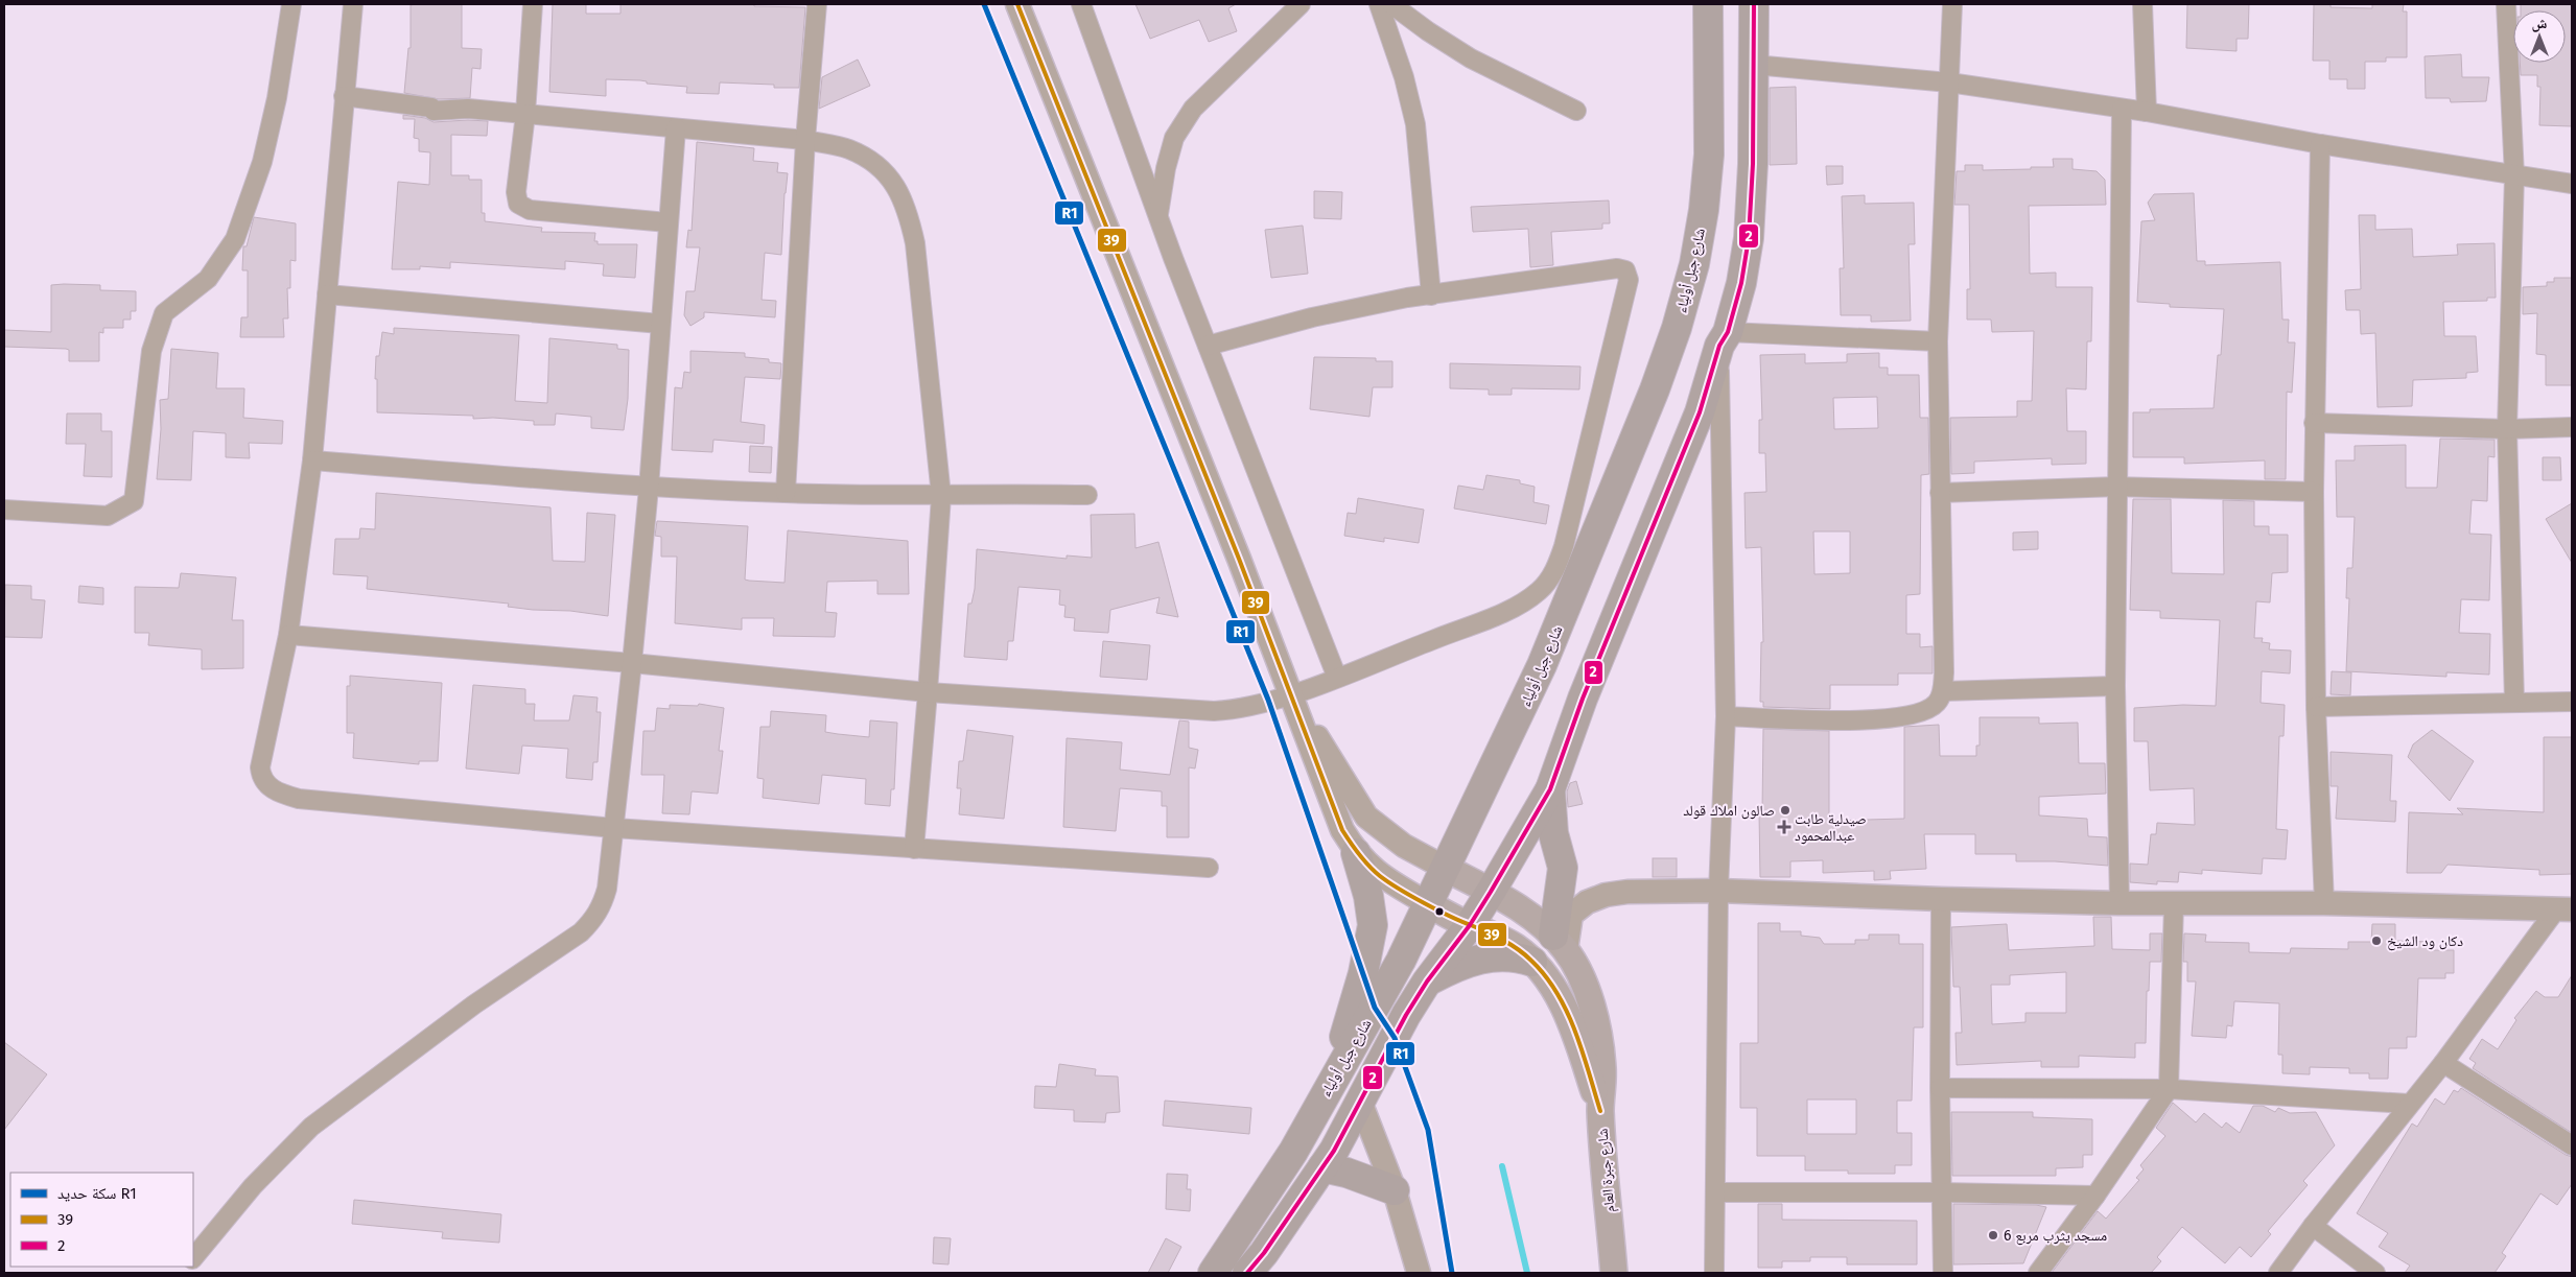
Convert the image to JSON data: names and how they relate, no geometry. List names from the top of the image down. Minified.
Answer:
{"streets":{"main road":["شارع جبل أولياء","شارع جبرة العام"]},"crossings":[["شارع جبل أولياء","شارع جبرة العام"]],"places":{"other":["صالون املاك قولد","دكان ود الشيخ","مسجد يثرب مربع 6"],"health":["صيدلية طابت عبدالمحمود"]},"lines":["rail line R1","transit line 39","transit line 2"],"legend":["سكة حديد R1","39","2"],"north":"top"}
